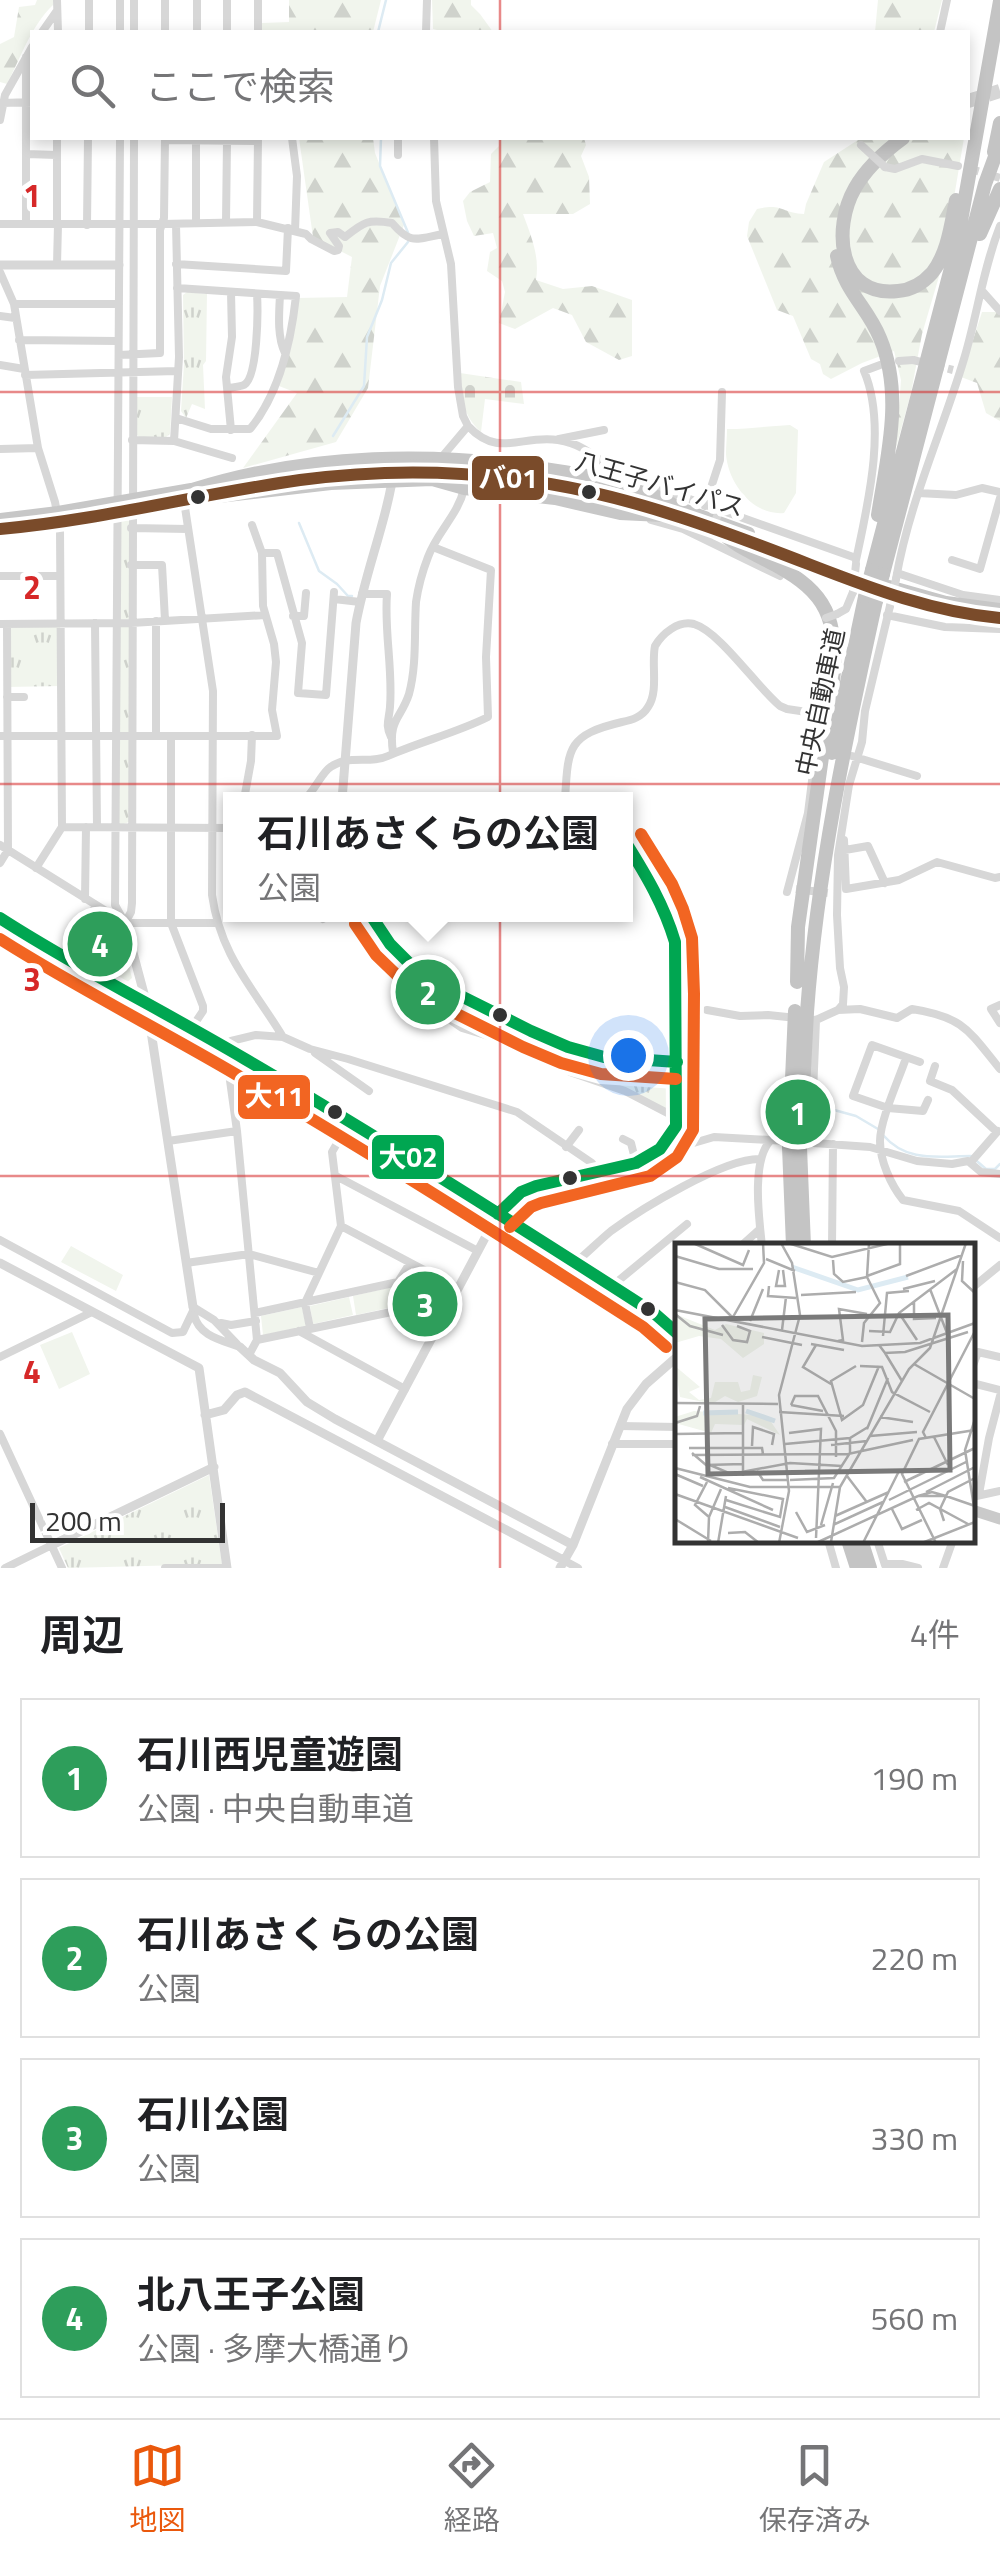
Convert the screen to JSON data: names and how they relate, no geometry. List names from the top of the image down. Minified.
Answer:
{"streets":{"highway":["八王子バイパス","中央自動車道"]},"lines":["transit line バ01","transit line 大11","transit line 大02"],"scale_bar":"200 m","page":{"search":"ここで検索","popup":["石川あさくらの公園","公園"],"pins":["4","2","1","3"],"scale":"200 m","heading":["周辺","4件"],"list":[{"mark":"1","name":"石川西児童遊園","note":"公園 · 中央自動車道","value":"190 m"},{"mark":"2","name":"石川あさくらの公園","note":"公園","value":"220 m"},{"mark":"3","name":"石川公園","note":"公園","value":"330 m"},{"mark":"4","name":"北八王子公園","note":"公園 · 多摩大橋通り","value":"560 m"}],"nav":["地図","経路","保存済み"]},"grid":{"rows":["1","2","3","4"]}}
